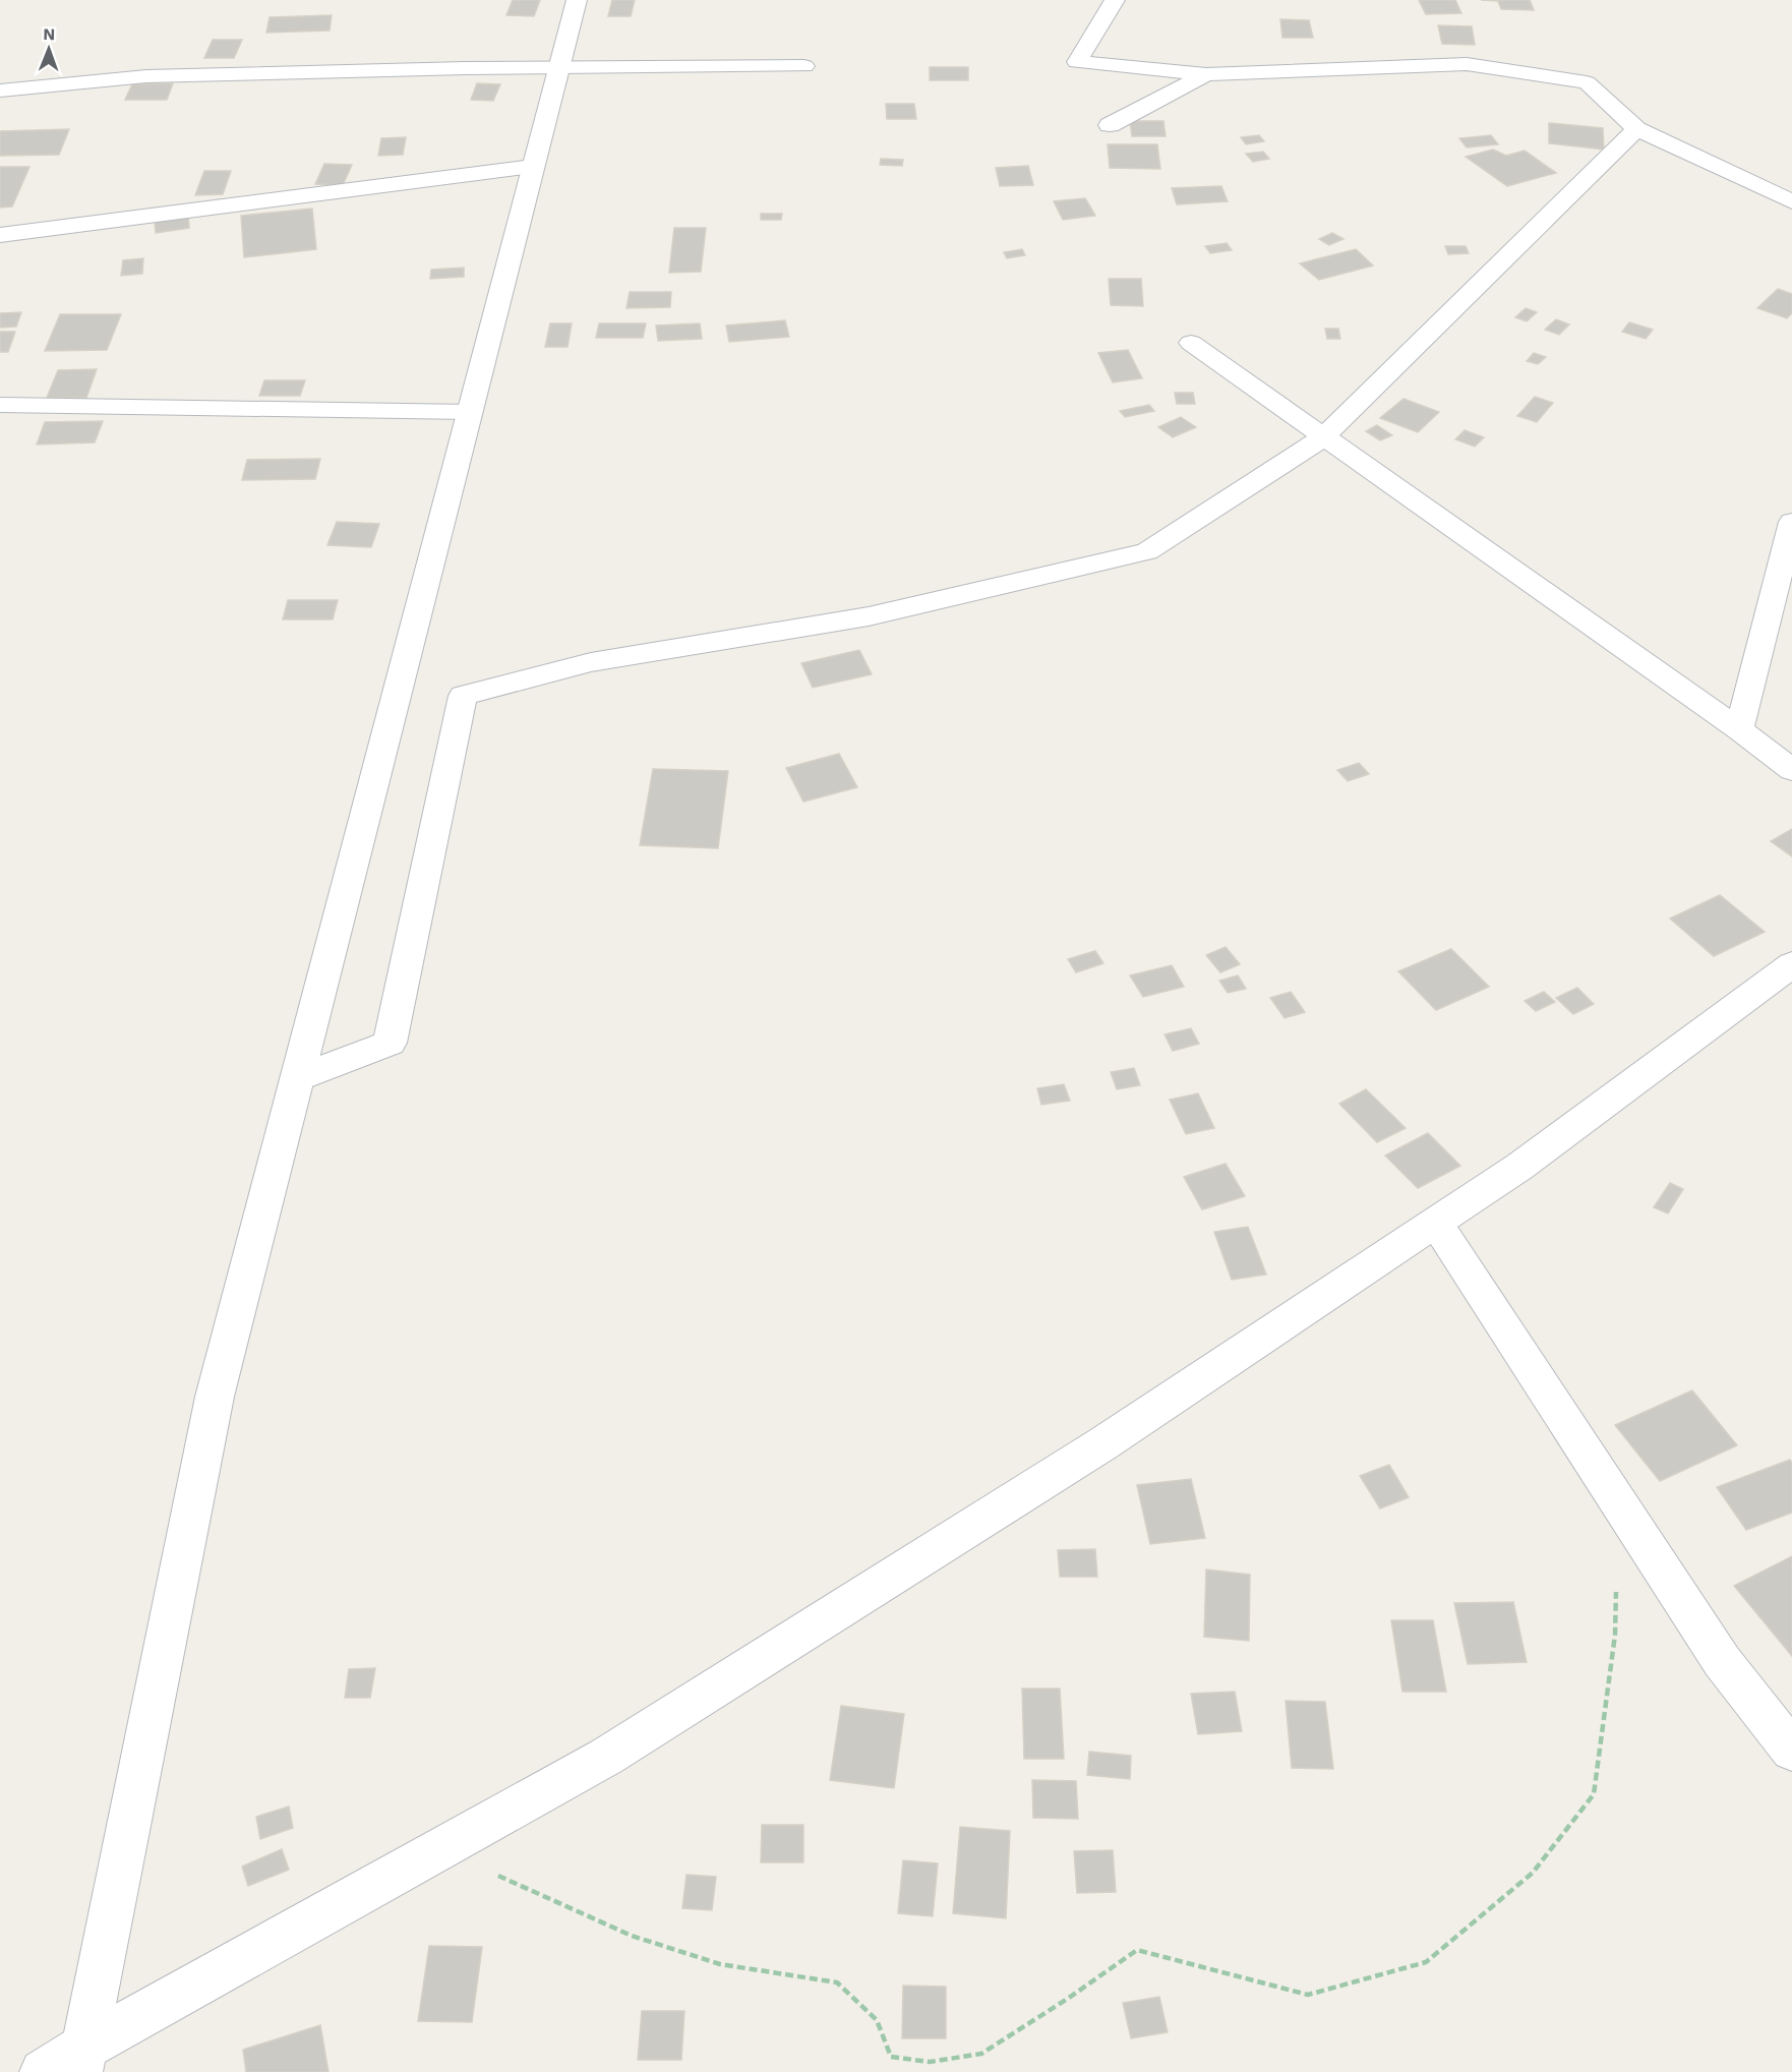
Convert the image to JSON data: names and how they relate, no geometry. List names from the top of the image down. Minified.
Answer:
{"north":"top"}
